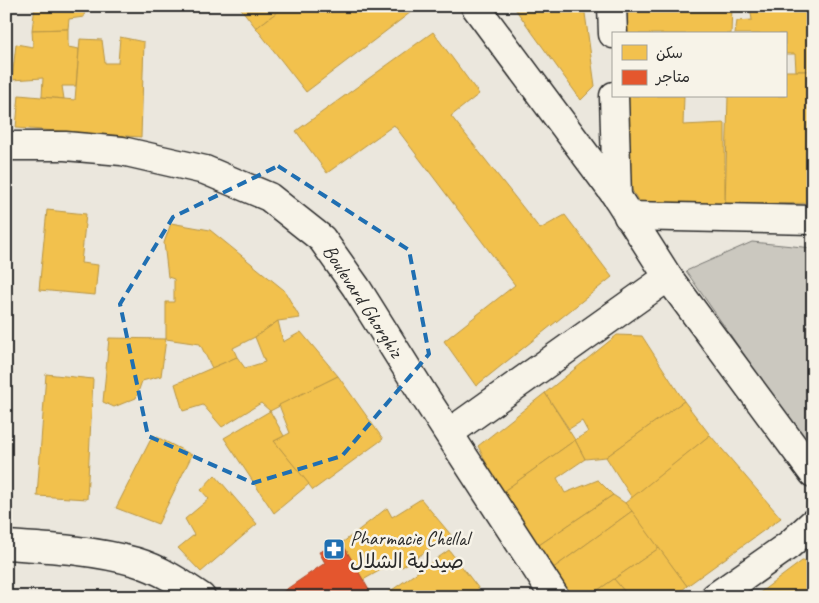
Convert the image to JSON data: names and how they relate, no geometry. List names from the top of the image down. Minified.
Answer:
{"streets":{"street":["Boulevard Ghorghiz"]},"places":{"pharmacy":["Pharmacie Chellal صيدلية الشلال"]},"legend":["سكن","متاجر"]}
